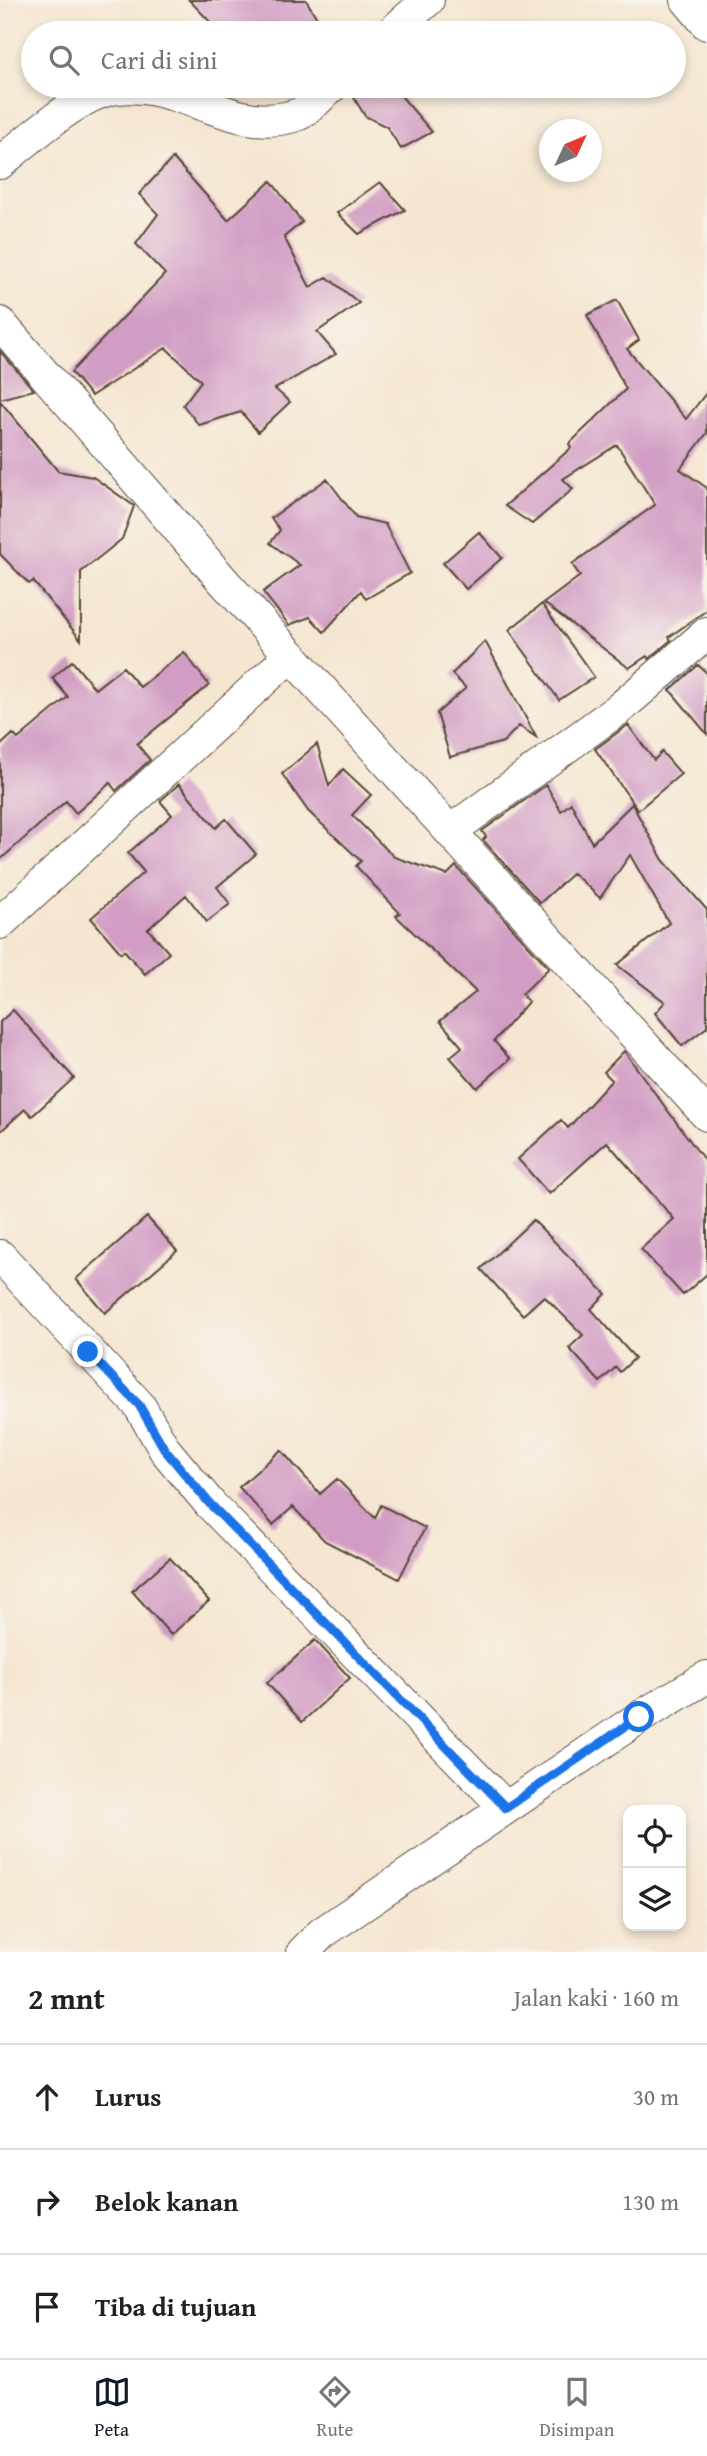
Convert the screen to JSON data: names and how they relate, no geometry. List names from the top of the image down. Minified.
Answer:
{"north":"top right","page":{"search":"Cari di sini","heading":["2 mnt","Jalan kaki · 160 m"],"list":[["Lurus","30 m"],["Belok kanan","130 m"],"Tiba di tujuan"],"nav":["Peta","Rute","Disimpan"]}}
